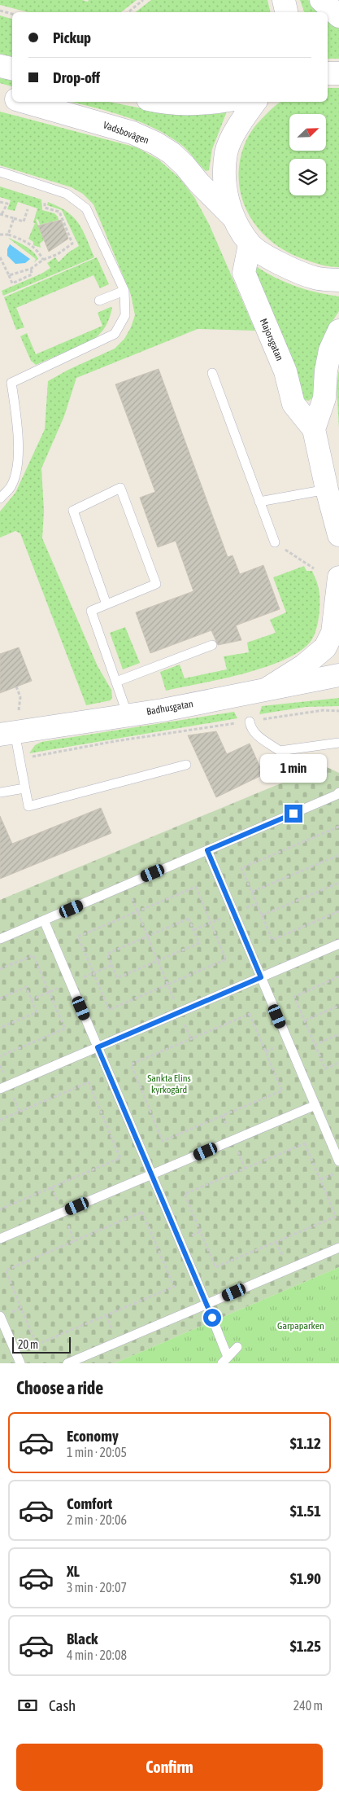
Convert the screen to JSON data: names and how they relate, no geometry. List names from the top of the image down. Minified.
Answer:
{"streets":{"main road":["Vadsbovägen","Majorsgatan","Badhusgatan"]},"parks":["Sankta Elins kyrkogård","Garpaparken"],"scale_bar":"20 m","north":"top right","page":{"banner":["Pickup","Drop-off"],"bubble":"1 min","scale":"20 m","heading":"Choose a ride","list":[{"name":"Economy","note":"1 min · 20:05","value":"$1.12"},{"name":"Comfort","note":"2 min · 20:06","value":"$1.51"},{"name":"XL","note":"3 min · 20:07","value":"$1.90"},{"name":"Black","note":"4 min · 20:08","value":"$1.25"}],"pay":["Cash","240 m"],"buttons":"Confirm"}}
